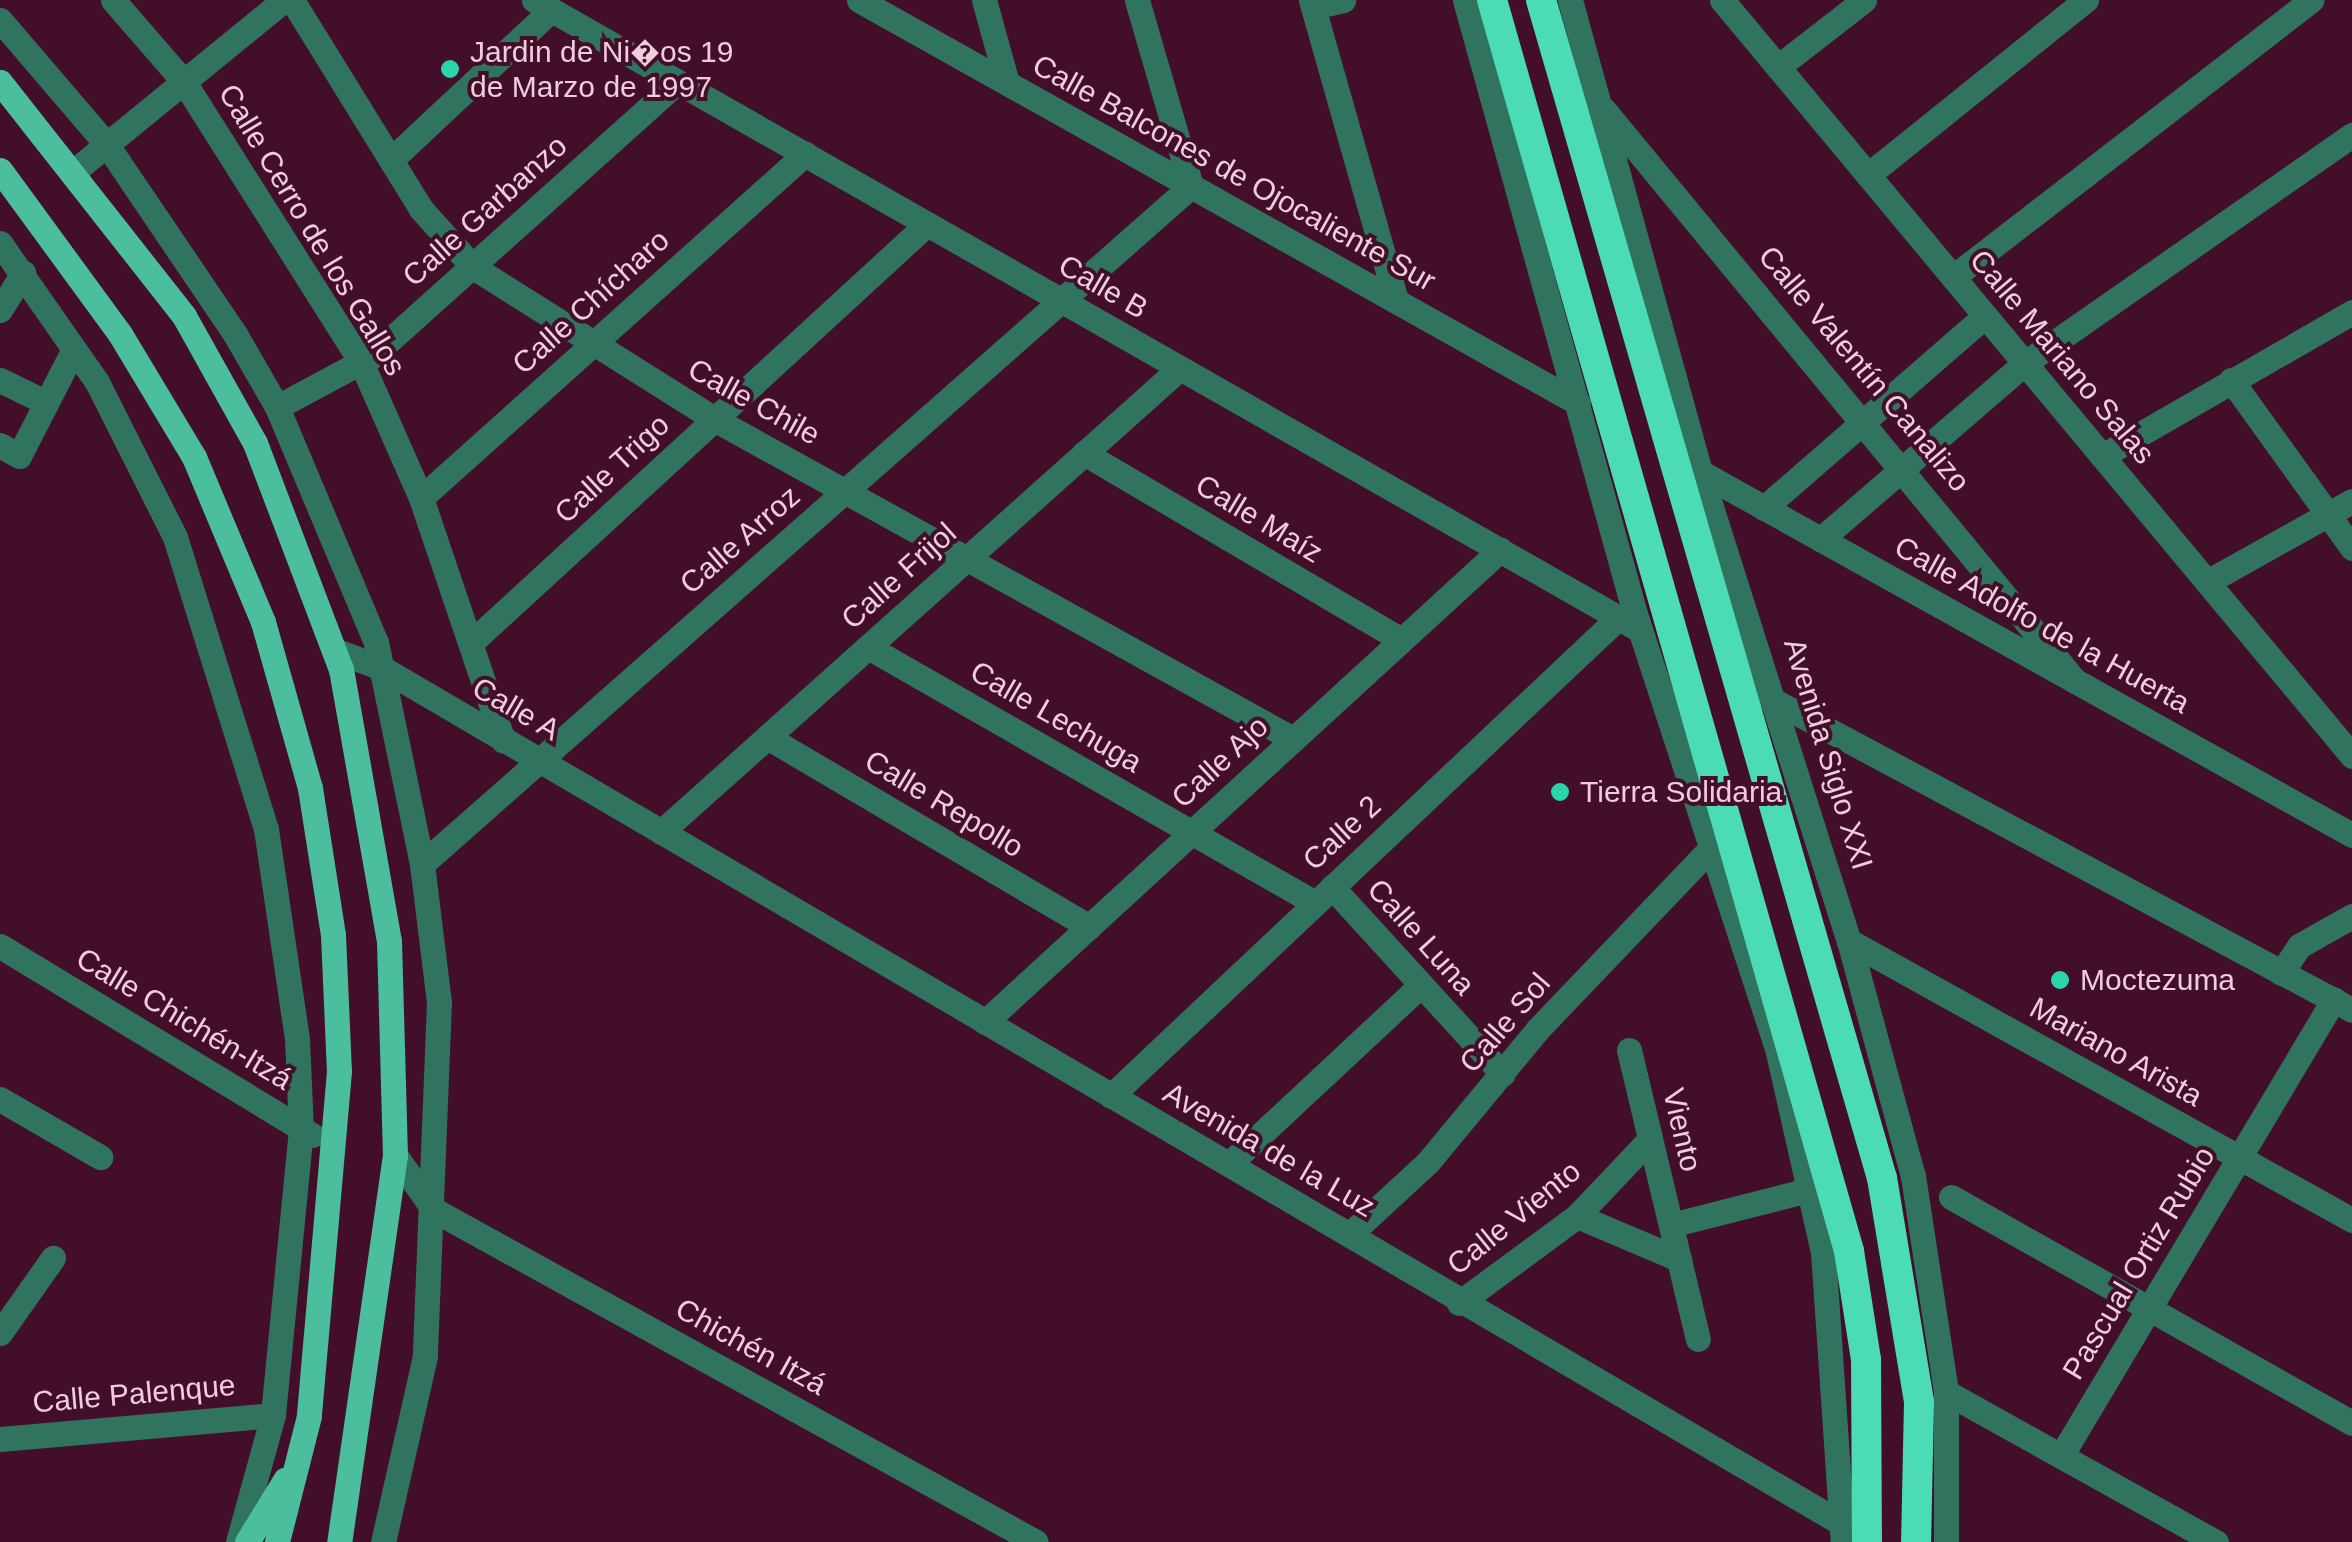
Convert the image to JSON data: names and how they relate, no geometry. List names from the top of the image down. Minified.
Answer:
{"streets":{"highway":["Avenida Siglo XXI"],"street":["Calle Balcones de Ojocaliente Sur","Calle Garbanzo","Calle Cerro de los Gallos","Calle B","Calle Chícharo","Calle Mariano Salas","Calle Valentín Canalizo","Calle Chile","Calle Trigo","Calle Maíz","Calle Arroz","Calle Frijol","Calle Adolfo de la Huerta","Calle A","Calle Lechuga","Calle Ajo","Calle Repollo","Calle 2","Calle Luna","Calle Chichén-Itzá","Calle Sol","Mariano Arista","Viento","Avenida de la Luz","Calle Viento","Pascual Ortiz Rubio","Chichén Itzá","Calle Palenque"]},"crossings":[["Calle Balcones de Ojocaliente Sur","Calle Arroz"],["Calle Garbanzo","Calle Cerro de los Gallos"],["Calle Garbanzo","Calle B"],["Calle Garbanzo","Calle Chile"],["Calle Cerro de los Gallos","Calle Chícharo"],["Calle Cerro de los Gallos","Calle Trigo"],["Calle Cerro de los Gallos","Calle A"],["Calle B","Calle Chícharo"],["Calle B","Calle Trigo"],["Calle B","Calle Arroz"],["Calle B","Calle Frijol"],["Calle B","Calle Ajo"],["Calle B","Calle 2"],["Calle Chícharo","Calle Chile"],["Calle Valentín Canalizo","Calle Adolfo de la Huerta"],["Calle Valentín Canalizo","Avenida Siglo XXI"],["Calle Chile","Calle Trigo"],["Calle Chile","Calle Arroz"],["Calle Chile","Calle Frijol"],["Calle Chile","Calle Ajo"],["Calle Maíz","Calle Frijol"],["Calle Maíz","Calle Ajo"],["Calle Arroz","Calle A"],["Calle Frijol","Calle A"],["Calle Frijol","Calle Lechuga"],["Calle Frijol","Calle Repollo"],["Calle Frijol","Avenida de la Luz"],["Calle Adolfo de la Huerta","Avenida Siglo XXI"],["Calle A","Avenida de la Luz"],["Calle Lechuga","Calle Ajo"],["Calle Lechuga","Calle 2"],["Calle Lechuga","Calle Luna"],["Avenida Siglo XXI","Mariano Arista"],["Calle Ajo","Calle Repollo"],["Calle Ajo","Avenida de la Luz"],["Calle 2","Calle Luna"],["Calle 2","Avenida de la Luz"],["Calle Luna","Calle Sol"],["Calle Sol","Avenida de la Luz"],["Mariano Arista","Pascual Ortiz Rubio"],["Viento","Calle Viento"],["Avenida de la Luz","Calle Viento"]],"places":["Jardin de Ni�os 19 de Marzo de 1997","Tierra Solidaria","Moctezuma"]}
